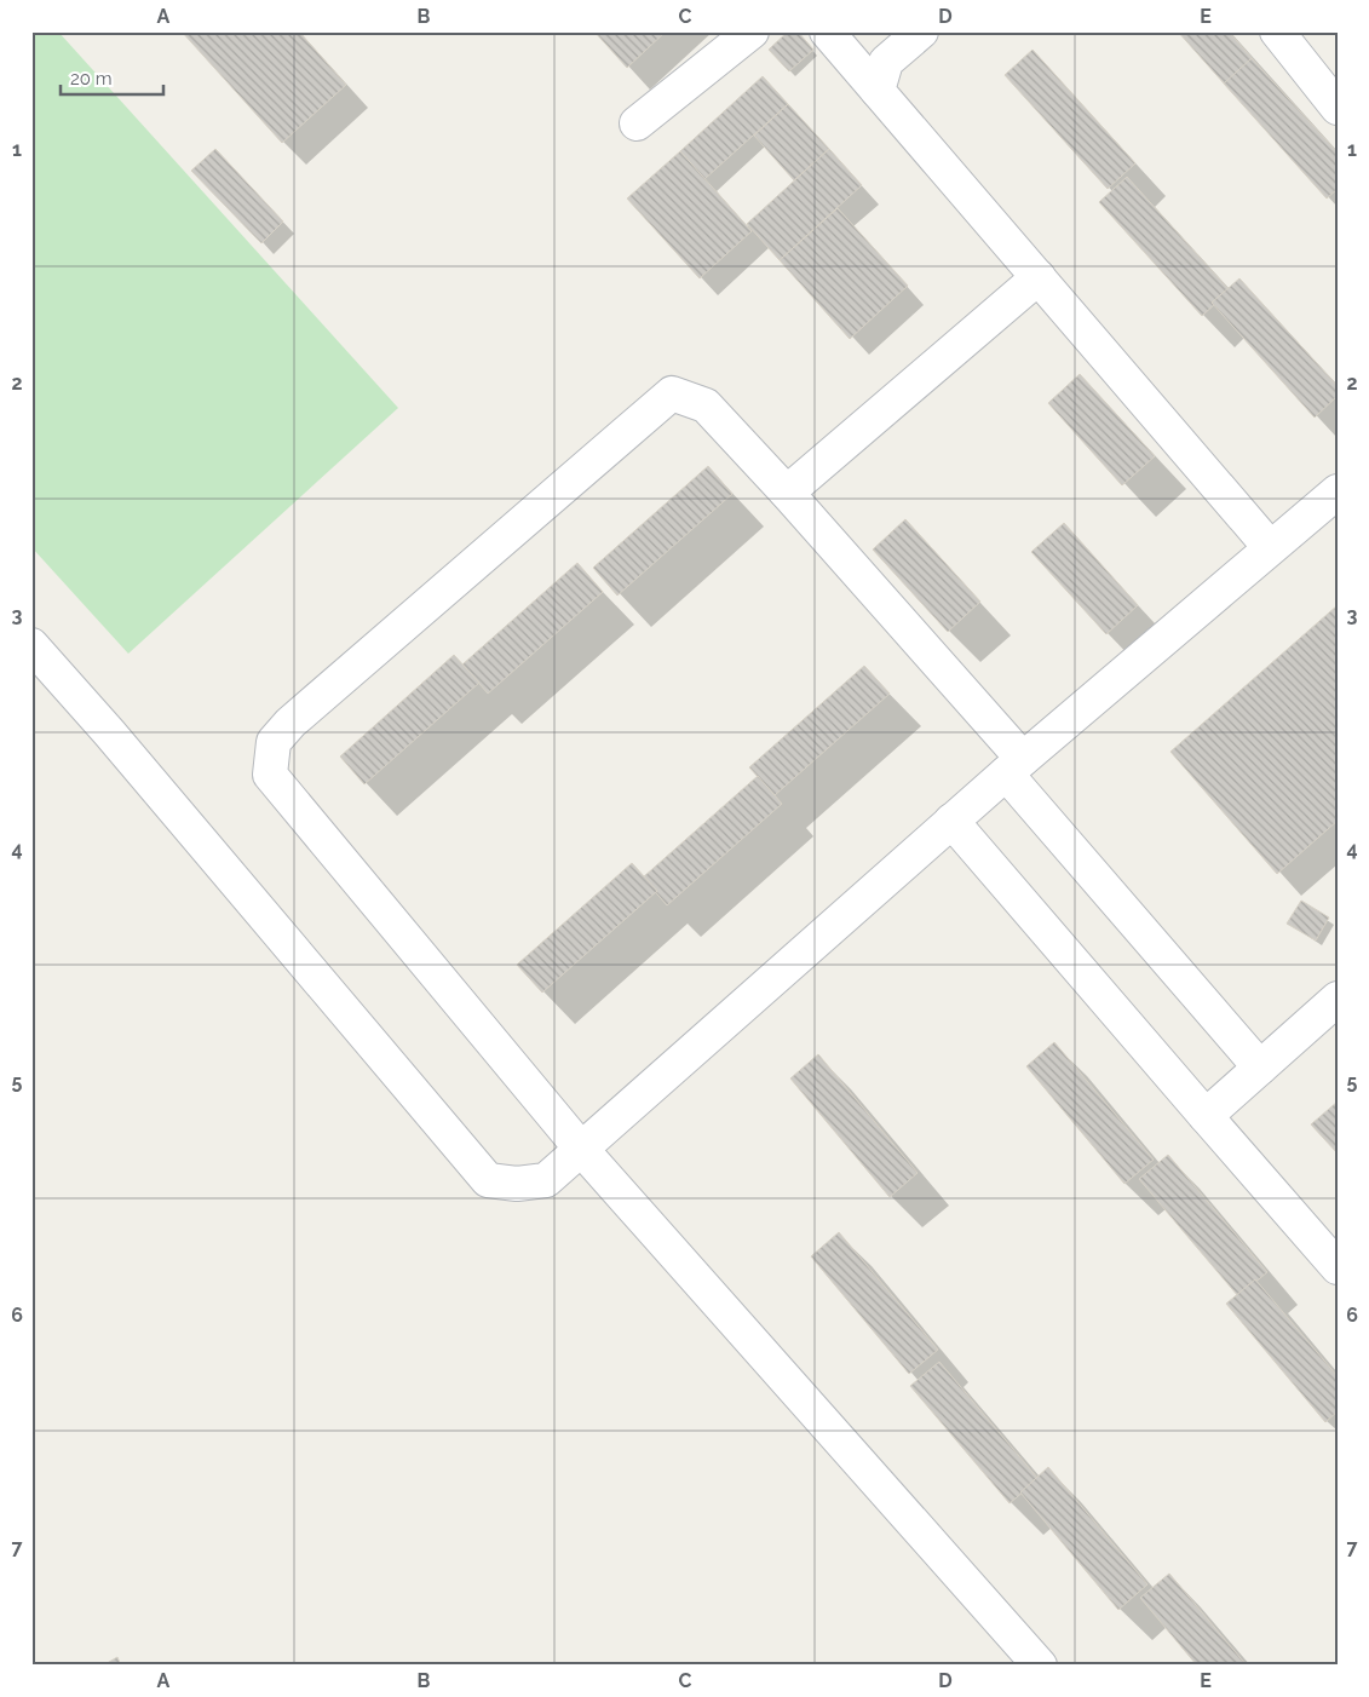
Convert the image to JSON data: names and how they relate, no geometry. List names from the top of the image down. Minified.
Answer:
{"scale_bar":"20 m","grid":{"columns":["A","B","C","D","E"],"rows":["1","2","3","4","5","6","7"]}}
